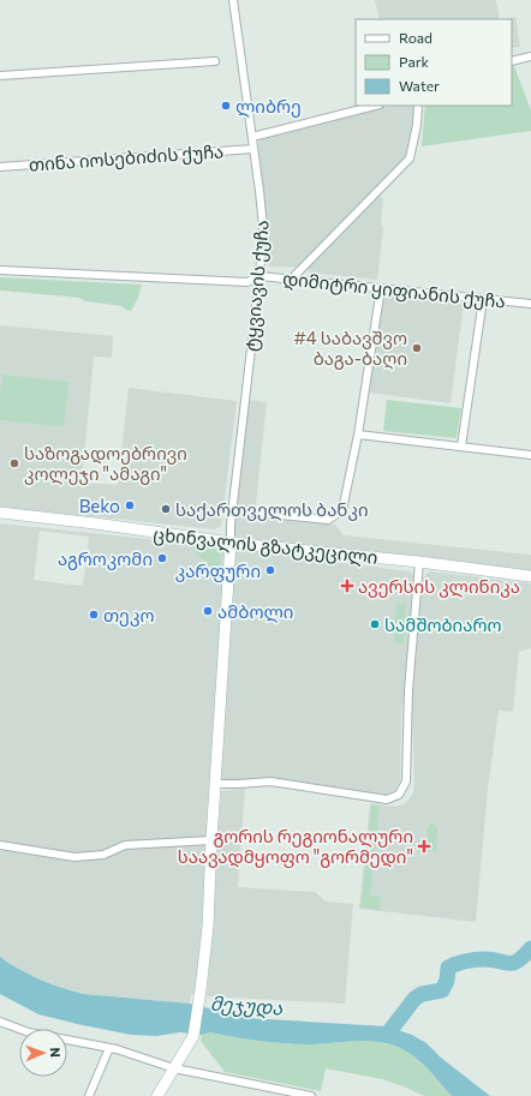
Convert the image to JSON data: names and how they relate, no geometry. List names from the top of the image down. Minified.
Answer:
{"streets":{"main road":["ცხინვალის გზატკეცილი"],"street":["თინა იოსებიძის ქუჩა","ტყვიავის ქუჩა","დიმიტრი ყიფიანის ქუჩა"]},"crossings":[["თინა იოსებიძის ქუჩა","ტყვიავის ქუჩა"],["ტყვიავის ქუჩა","დიმიტრი ყიფიანის ქუჩა"],["ტყვიავის ქუჩა","ცხინვალის გზატკეცილი"]],"water":["მეჯუდა"],"places":{"other":["ლიბრე","#4 საბავშვო ბაგა-ბაღი","საზოგადოებრივი კოლეჯი \"ამაგი\"","Beko","საქართველოს ბანკი","აგროკომი","კარფური","ამბოლი","თეკო","სამშობიარო"],"health":["ავერსის კლინიკა","გორის რეგიონალური საავადმყოფო \"გორმედი\""]},"legend":["Road","Park","Water"],"north":"right"}
